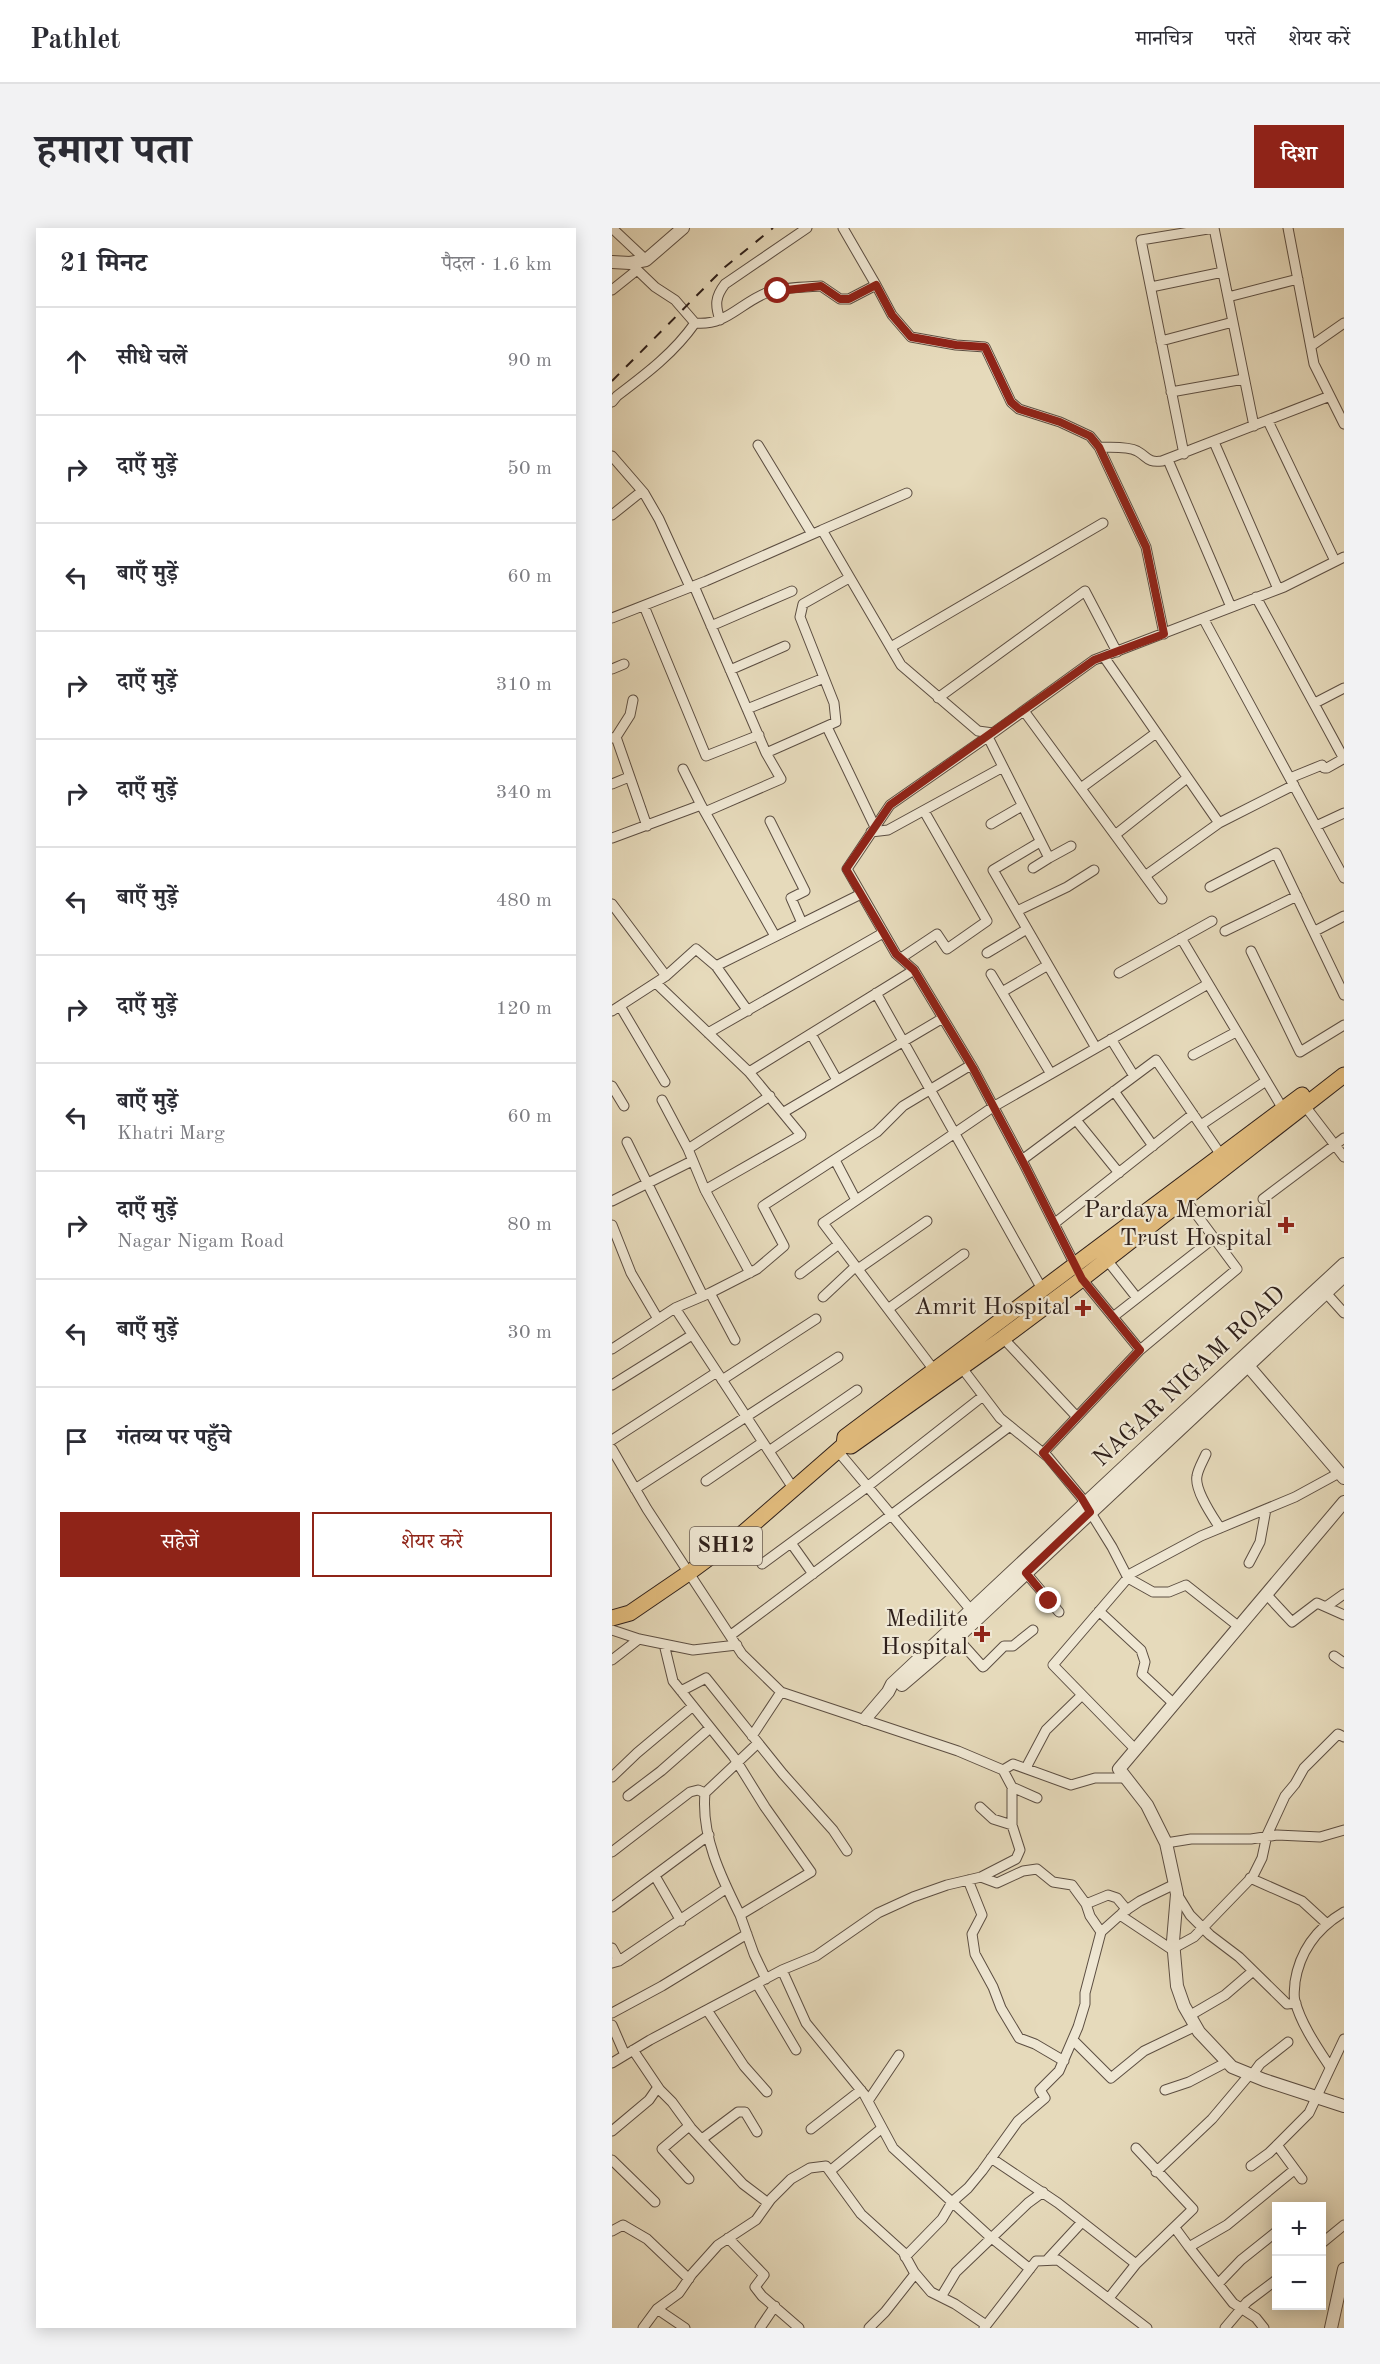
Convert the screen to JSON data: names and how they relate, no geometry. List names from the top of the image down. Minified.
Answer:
{"streets":{"main road":["SH12"],"street":["NAGAR NIGAM ROAD"]},"places":{"health":["Pardaya Memorial Trust Hospital","Amrit Hospital","Medilite Hospital"]},"page":{"header":"Pathlet","nav":["मानचित्र","परतें","शेयर करें"],"title":"हमारा पता","buttons":["दिशा",["सहेजें","शेयर करें"]],"heading":["21 मिनट","पैदल · 1.6 km"],"list":[["सीधे चलें","90 m"],["दाएँ मुड़ें","50 m"],["बाएँ मुड़ें","60 m"],["दाएँ मुड़ें","310 m"],["दाएँ मुड़ें","340 m"],["बाएँ मुड़ें","480 m"],["दाएँ मुड़ें","120 m"],["बाएँ मुड़ें","Khatri Marg","60 m"],["दाएँ मुड़ें","Nagar Nigam Road","80 m"],["बाएँ मुड़ें","30 m"],"गंतव्य पर पहुँचे"],"map_buttons":["+","−"]}}
